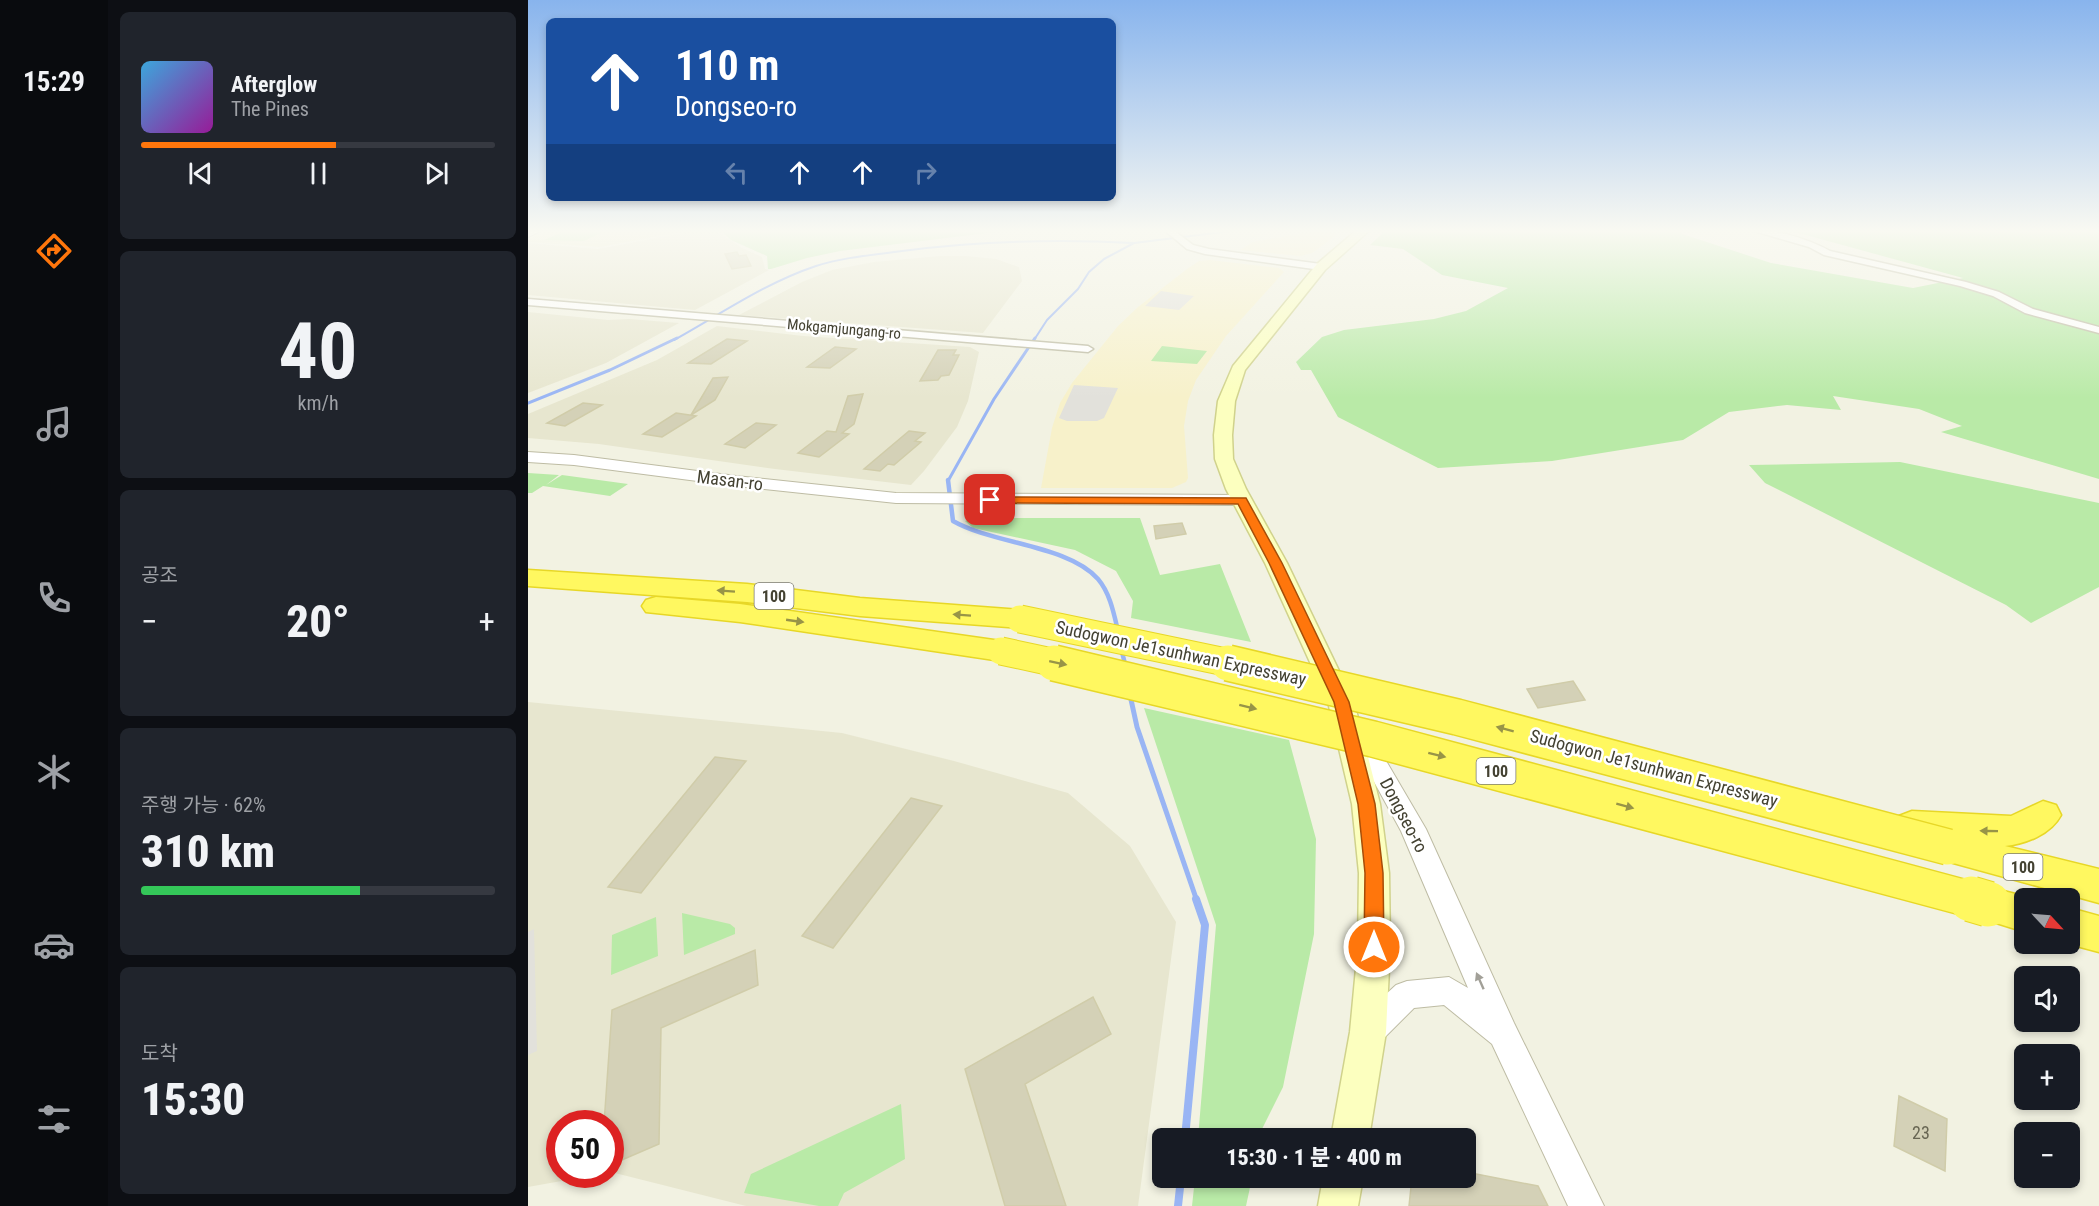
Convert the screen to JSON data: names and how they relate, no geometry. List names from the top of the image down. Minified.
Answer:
{"streets":{"highway":["100","Sudogwon Je1sunhwan Expressway"],"main road":["Dongseo-ro"],"street":["Mokgamjungang-ro","Masan-ro"]},"crossings":[["Masan-ro","Dongseo-ro"]],"house_numbers":["23"],"north":"bottom right","page":{"tabs":"15:29","turn":["110 m","Dongseo-ro"],"song":["Afterglow","The Pines"],"tile":[["40","km/h"],"공조",["주행 가능 · 62%","310 km"],["도착","15:30"]],"heat":["−","20°","+"],"map_buttons":["+","−"],"limit":"50","trip":"15:30 · 1 분 · 400 m"}}
